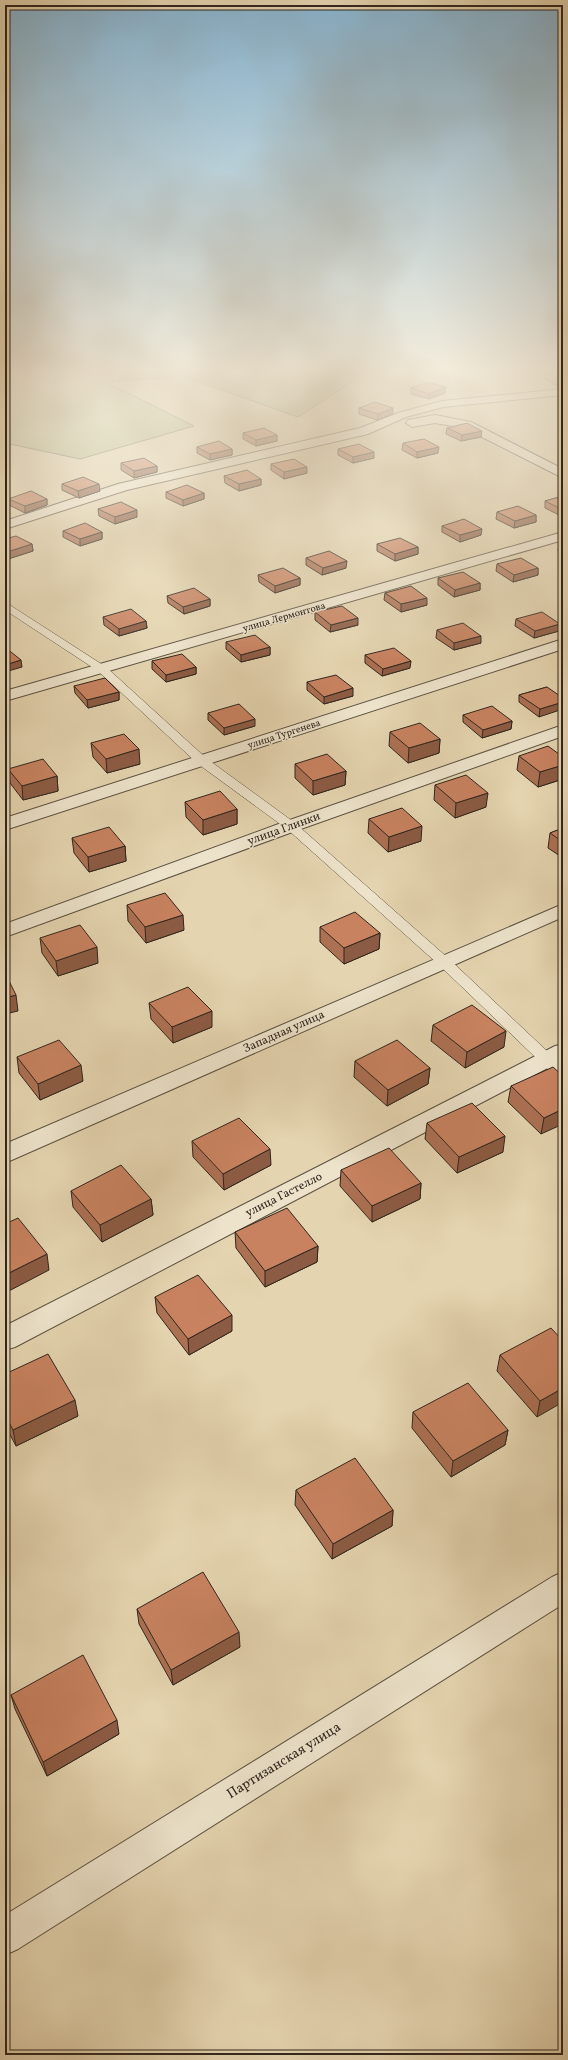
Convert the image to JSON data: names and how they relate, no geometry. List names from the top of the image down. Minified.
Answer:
{"streets":{"street":["улица Лермонтова","улица Тургенева","улица Глинки","Западная улица","улица Гастелло","Партизанская улица"]}}
